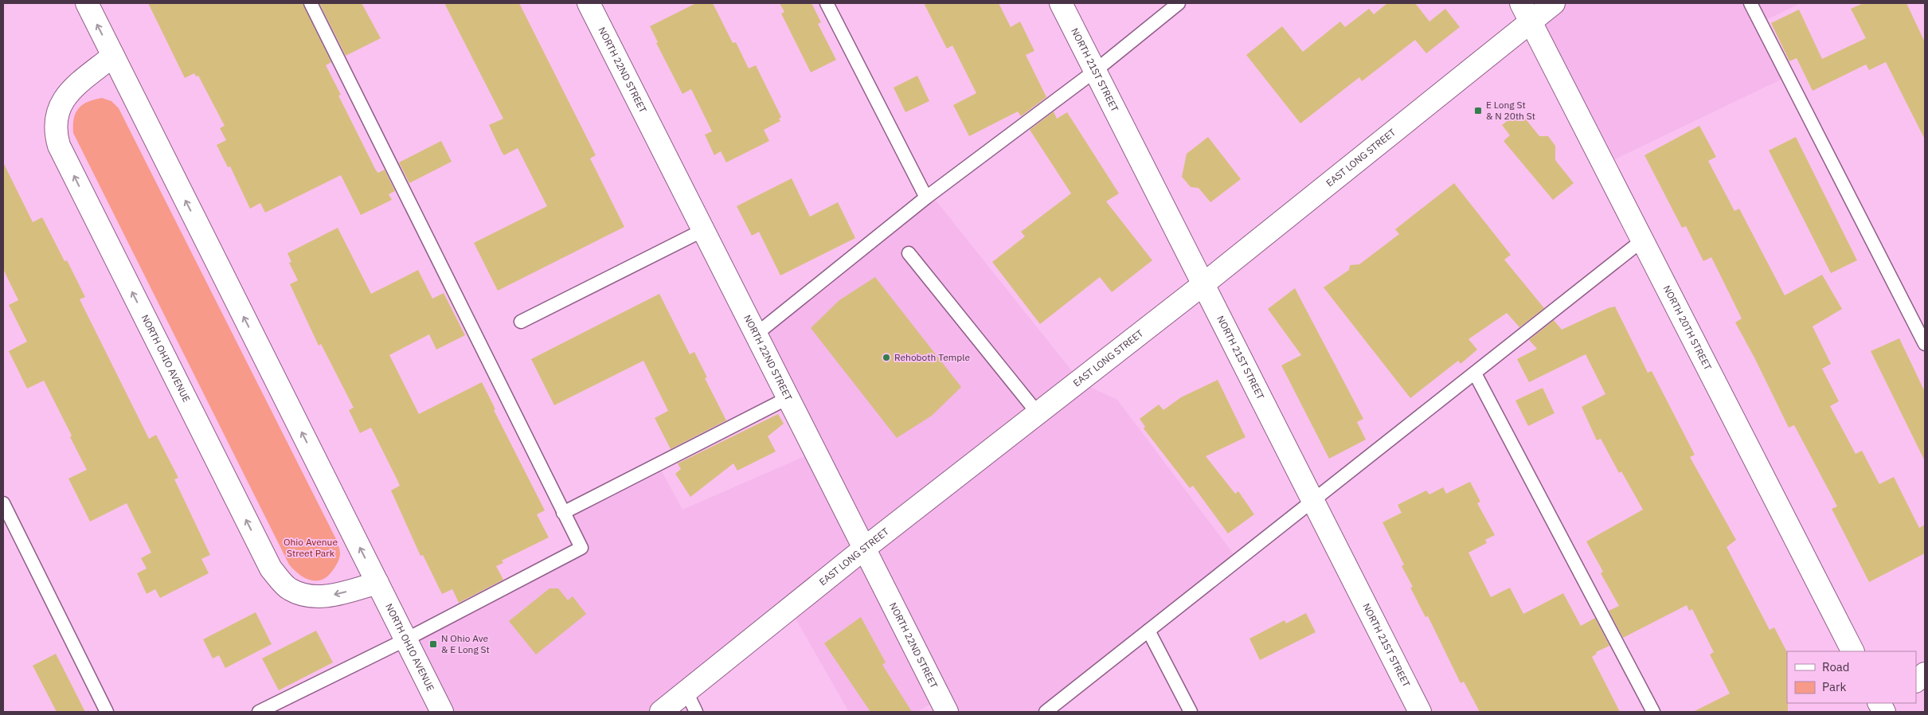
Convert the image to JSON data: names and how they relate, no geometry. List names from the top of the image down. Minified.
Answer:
{"streets":{"street":["NORTH 22ND STREET","NORTH 21ST STREET","EAST LONG STREET","NORTH 20TH STREET","NORTH OHIO AVENUE"]},"crossings":[["NORTH 22ND STREET","EAST LONG STREET"],["NORTH 21ST STREET","EAST LONG STREET"],["EAST LONG STREET","NORTH 20TH STREET"]],"one_way":["NORTH OHIO AVENUE"],"parks":["Ohio Avenue Street Park"],"places":{"transit":["E Long St & N 20th St","N Ohio Ave & E Long St"],"other":["Rehoboth Temple"]},"legend":["Road","Park"]}
